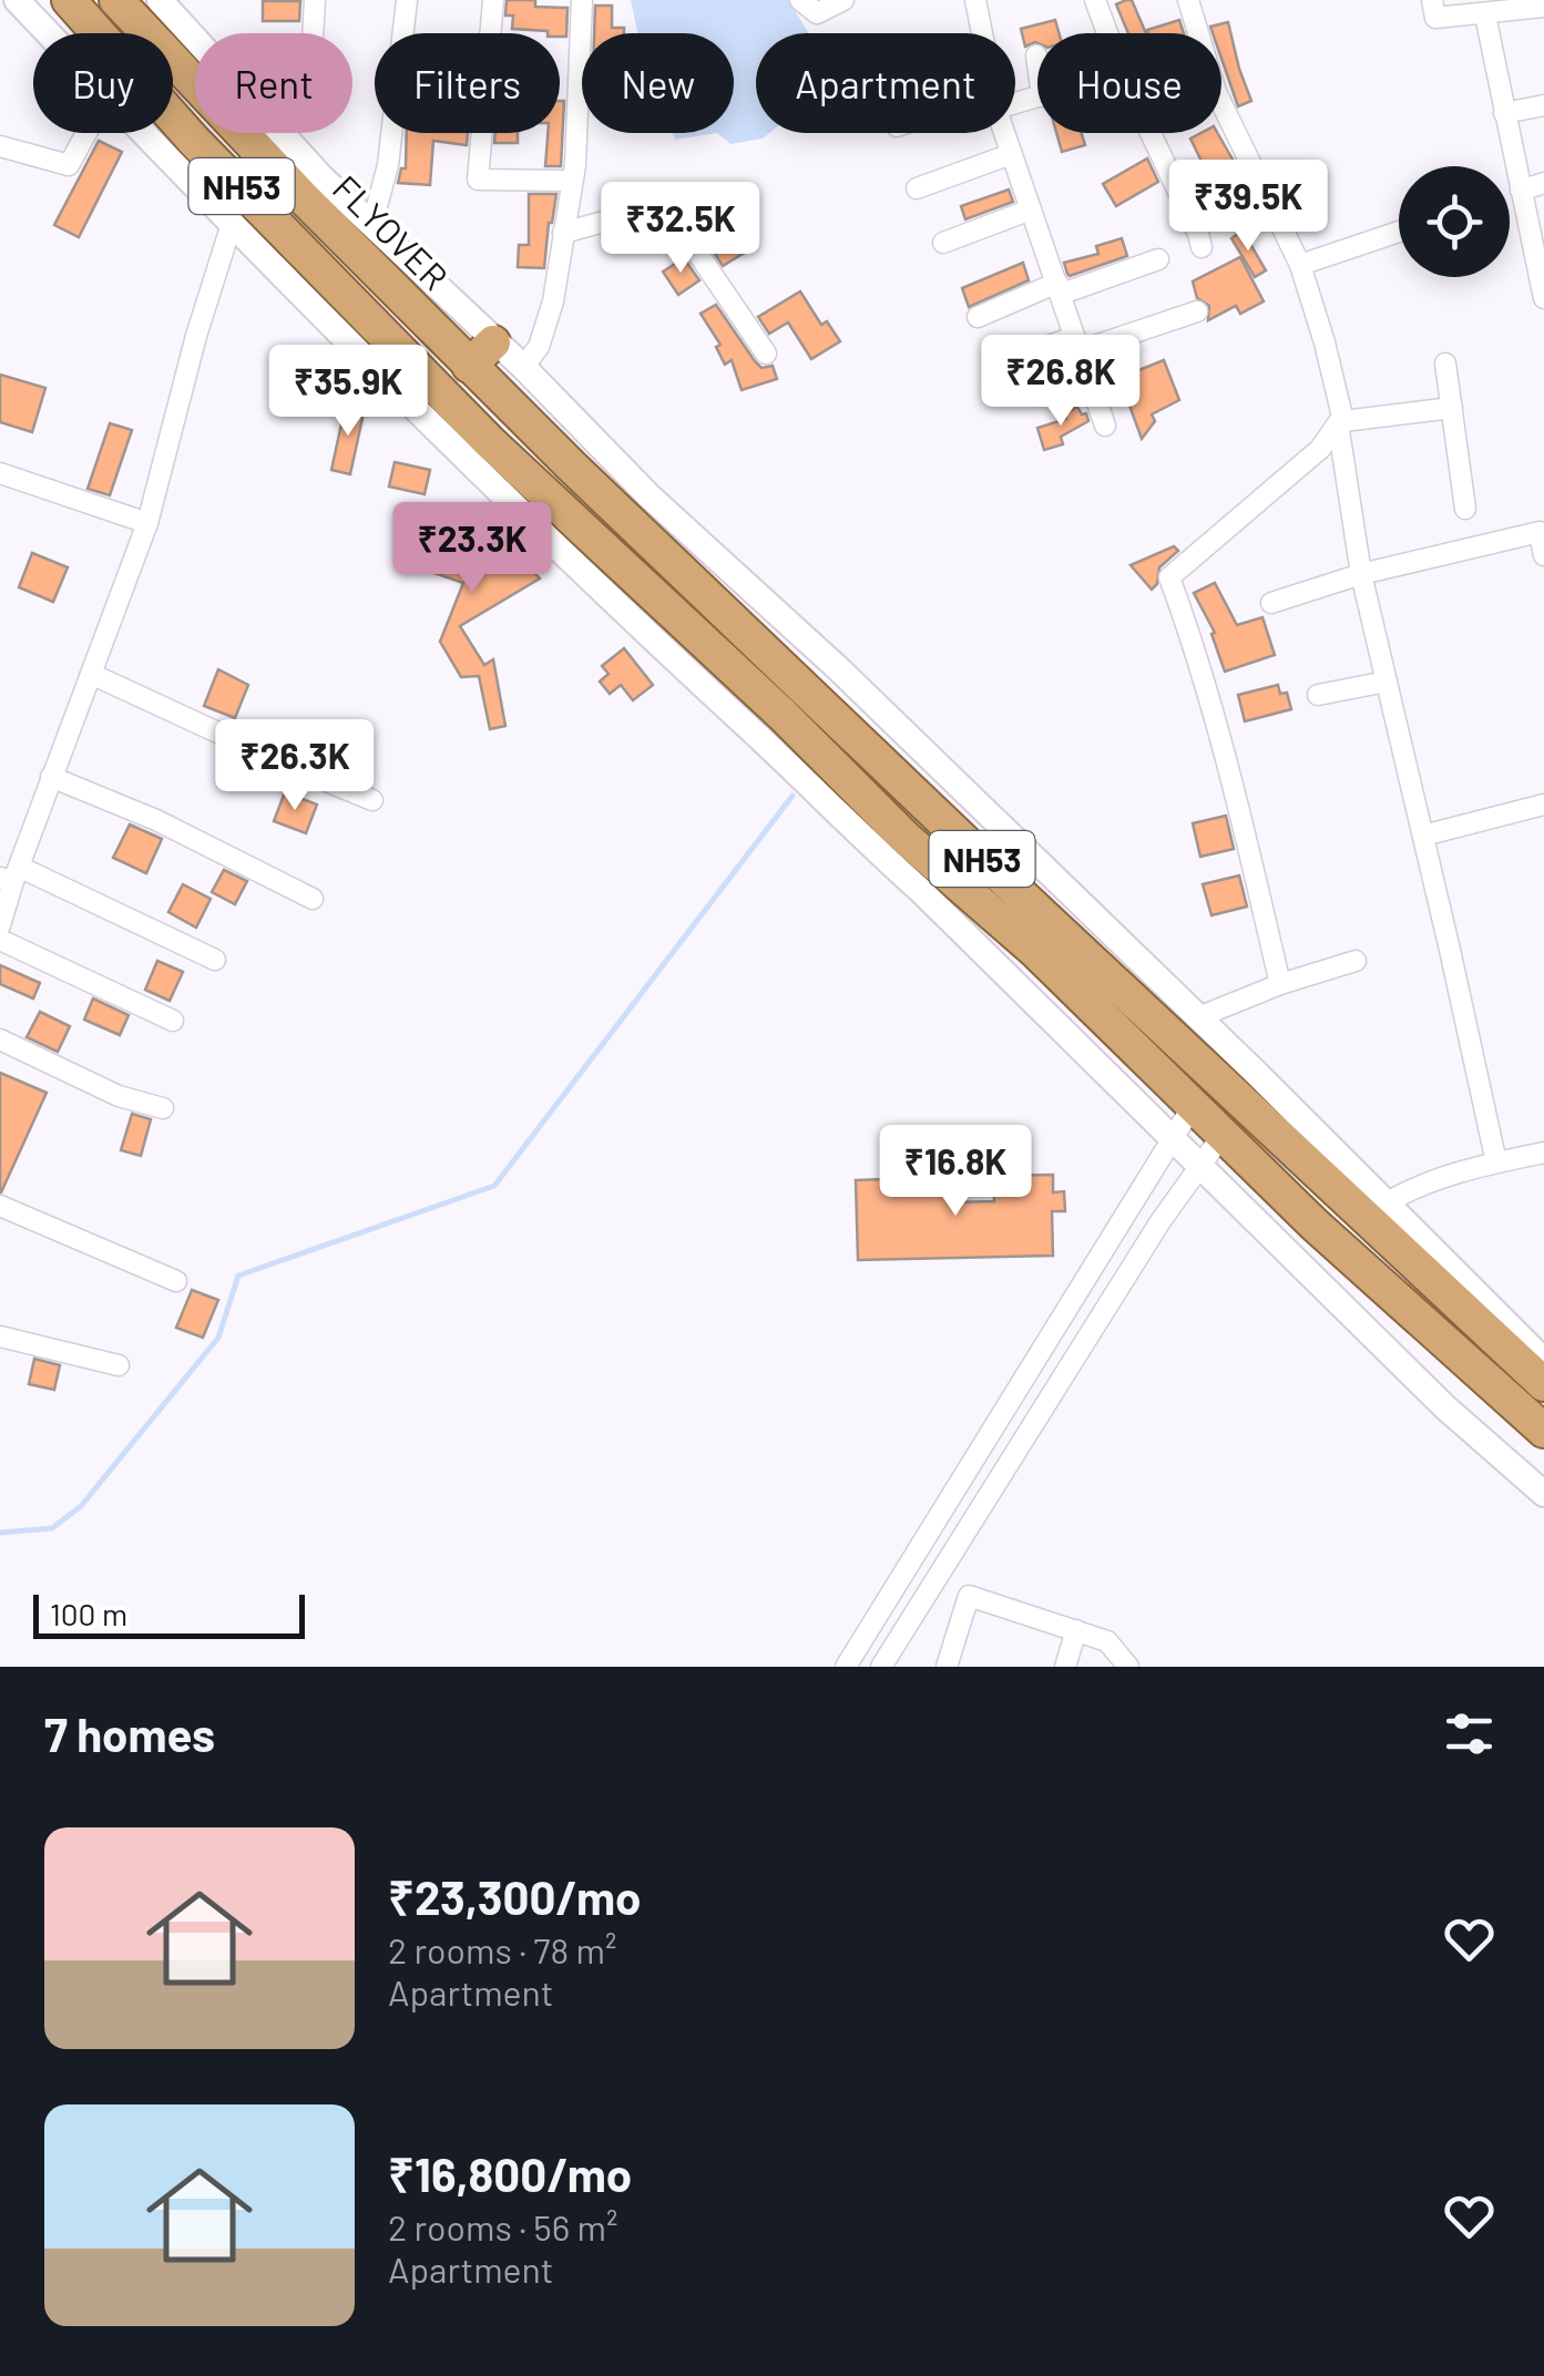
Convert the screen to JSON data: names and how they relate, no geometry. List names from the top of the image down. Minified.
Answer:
{"streets":{"highway":["NH53","FLYOVER"]},"crossings":[["NH53","FLYOVER"]],"scale_bar":"100 m","page":{"chip":["Buy","Rent","Filters","New","Apartment","House"],"price":["₹39.5K","₹32.5K","₹26.8K","₹35.9K","₹23.3K","₹26.3K","₹16.8K"],"scale":"100 m","heading":"7 homes","list":[{"name":"₹23,300/mo","note":"2 rooms · 78 m² · Apartment"},{"name":"₹16,800/mo","note":"2 rooms · 56 m² · Apartment"}]}}
